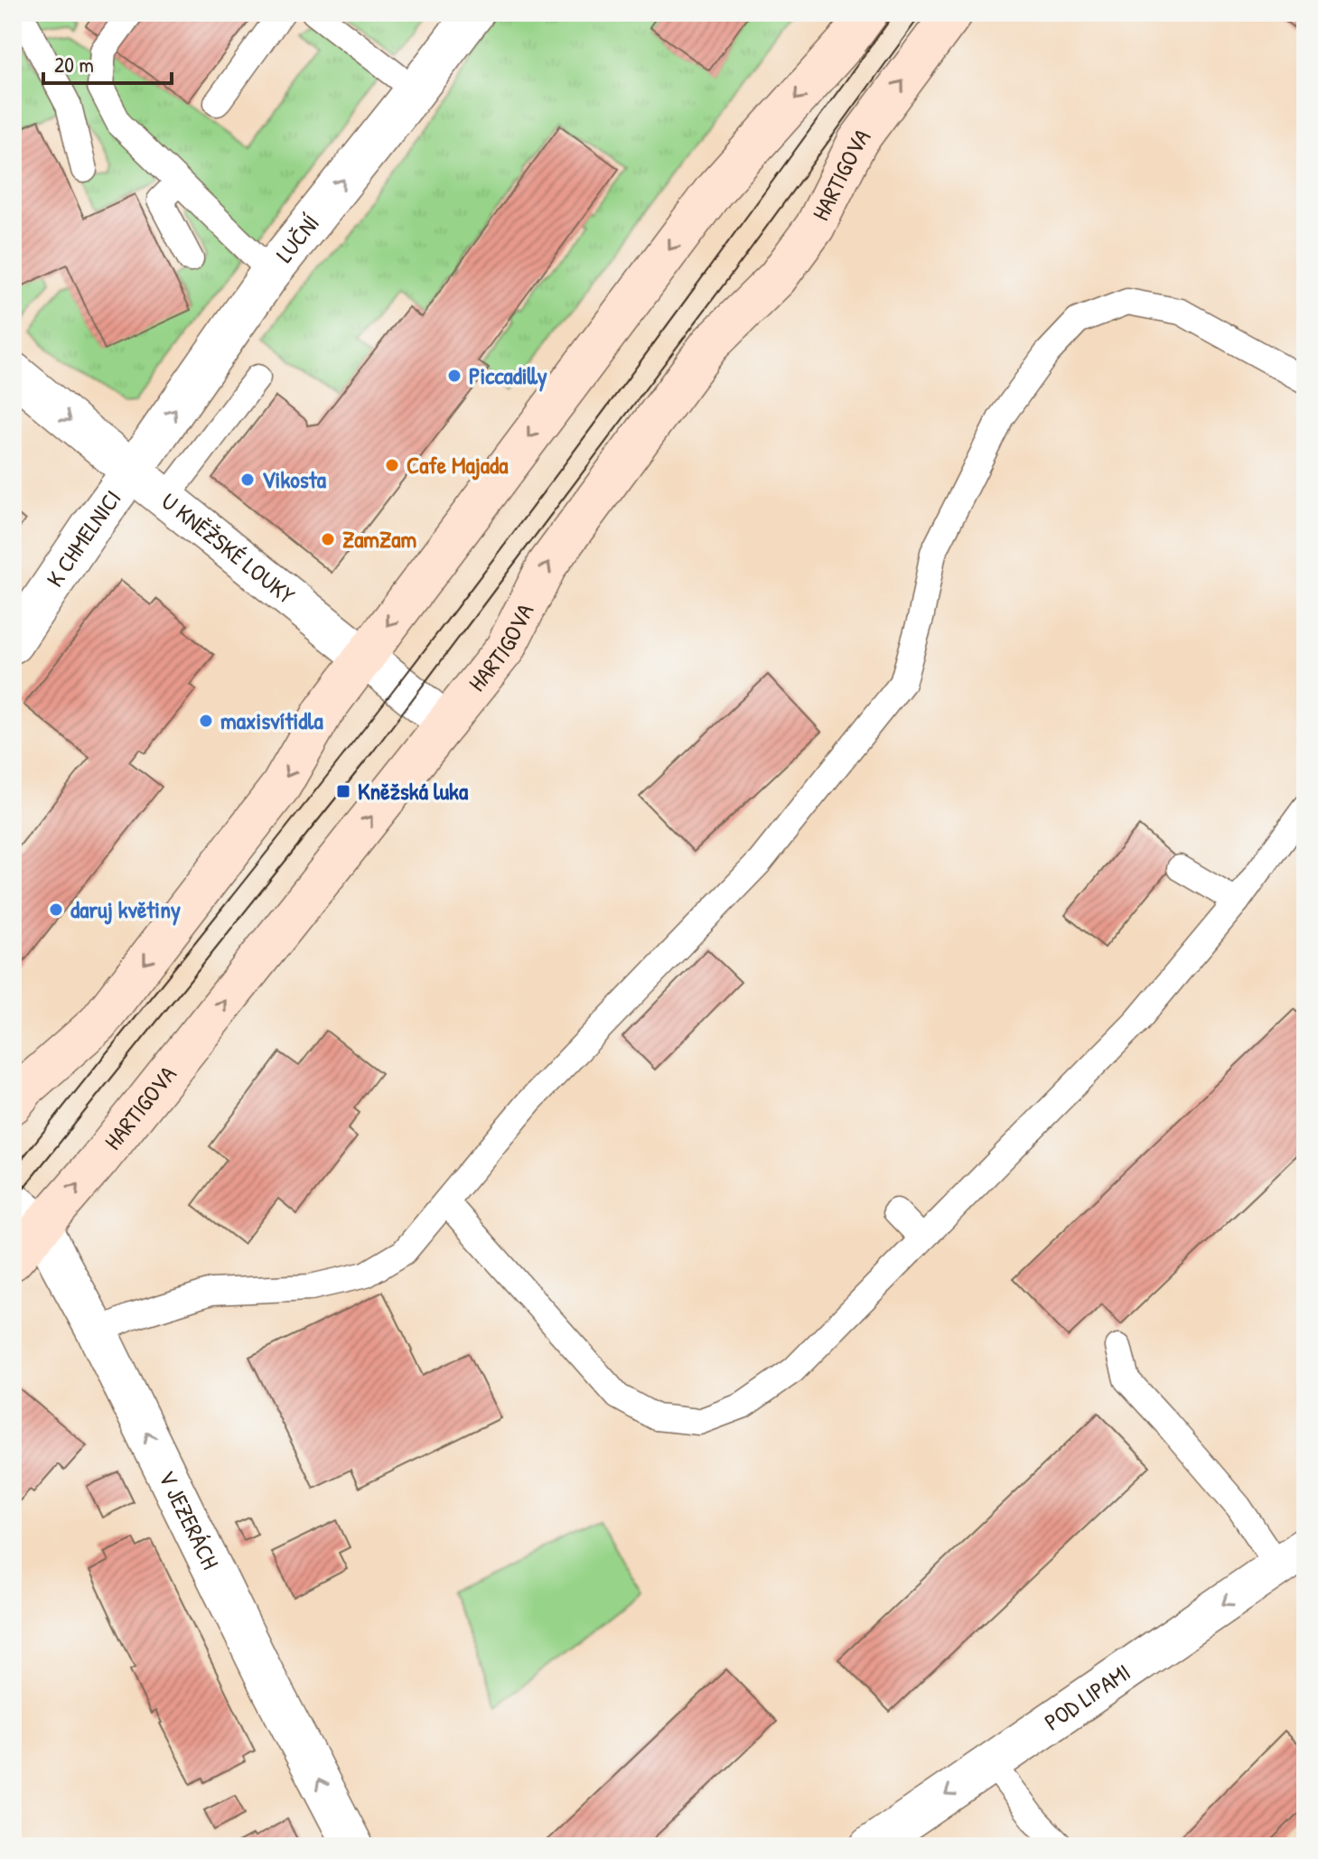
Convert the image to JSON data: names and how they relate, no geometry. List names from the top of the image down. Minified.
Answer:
{"streets":{"main road":["HARTIGOVA"],"street":["LUČNÍ","K CHMELNICI","U KNĚŽSKÉ LOUKY","V JEZERÁCH","POD LIPAMI"]},"crossings":[["HARTIGOVA","U KNĚŽSKÉ LOUKY"],["HARTIGOVA","V JEZERÁCH"],["LUČNÍ","K CHMELNICI"],["LUČNÍ","U KNĚŽSKÉ LOUKY"],["K CHMELNICI","U KNĚŽSKÉ LOUKY"]],"one_way":["LUČNÍ","V JEZERÁCH","POD LIPAMI"],"places":{"other":["Piccadilly","Cafe Majada","Vikosta","ZamZam","maxisvítidla","daruj květiny"],"transit":["Kněžská luka"]},"scale_bar":"20 m"}
